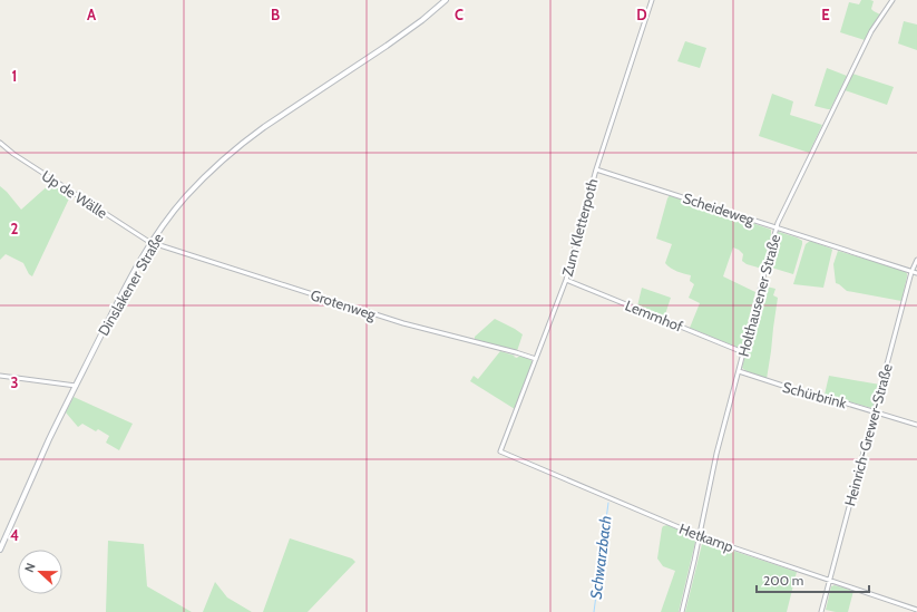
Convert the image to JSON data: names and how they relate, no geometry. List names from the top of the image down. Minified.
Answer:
{"streets":{"main road":["Dinslakener Straße"],"street":["Up de Wälle","Scheideweg","Zum Kletterpoth","Holthausener Straße","Grotenweg","Lemmhof","Schürbrink","Heinrich-Grewer-Straße","Hetkamp"]},"crossings":[["Up de Wälle","Dinslakener Straße"],["Up de Wälle","Grotenweg"],["Scheideweg","Zum Kletterpoth"],["Scheideweg","Holthausener Straße"],["Scheideweg","Heinrich-Grewer-Straße"],["Zum Kletterpoth","Grotenweg"],["Zum Kletterpoth","Lemmhof"],["Zum Kletterpoth","Hetkamp"],["Dinslakener Straße","Grotenweg"],["Holthausener Straße","Lemmhof"],["Holthausener Straße","Schürbrink"],["Holthausener Straße","Hetkamp"],["Schürbrink","Heinrich-Grewer-Straße"],["Heinrich-Grewer-Straße","Hetkamp"]],"water":["Schwarzbach"],"scale_bar":"200 m","north":"left","grid":{"columns":["A","B","C","D","E"],"rows":["1","2","3","4"]}}
